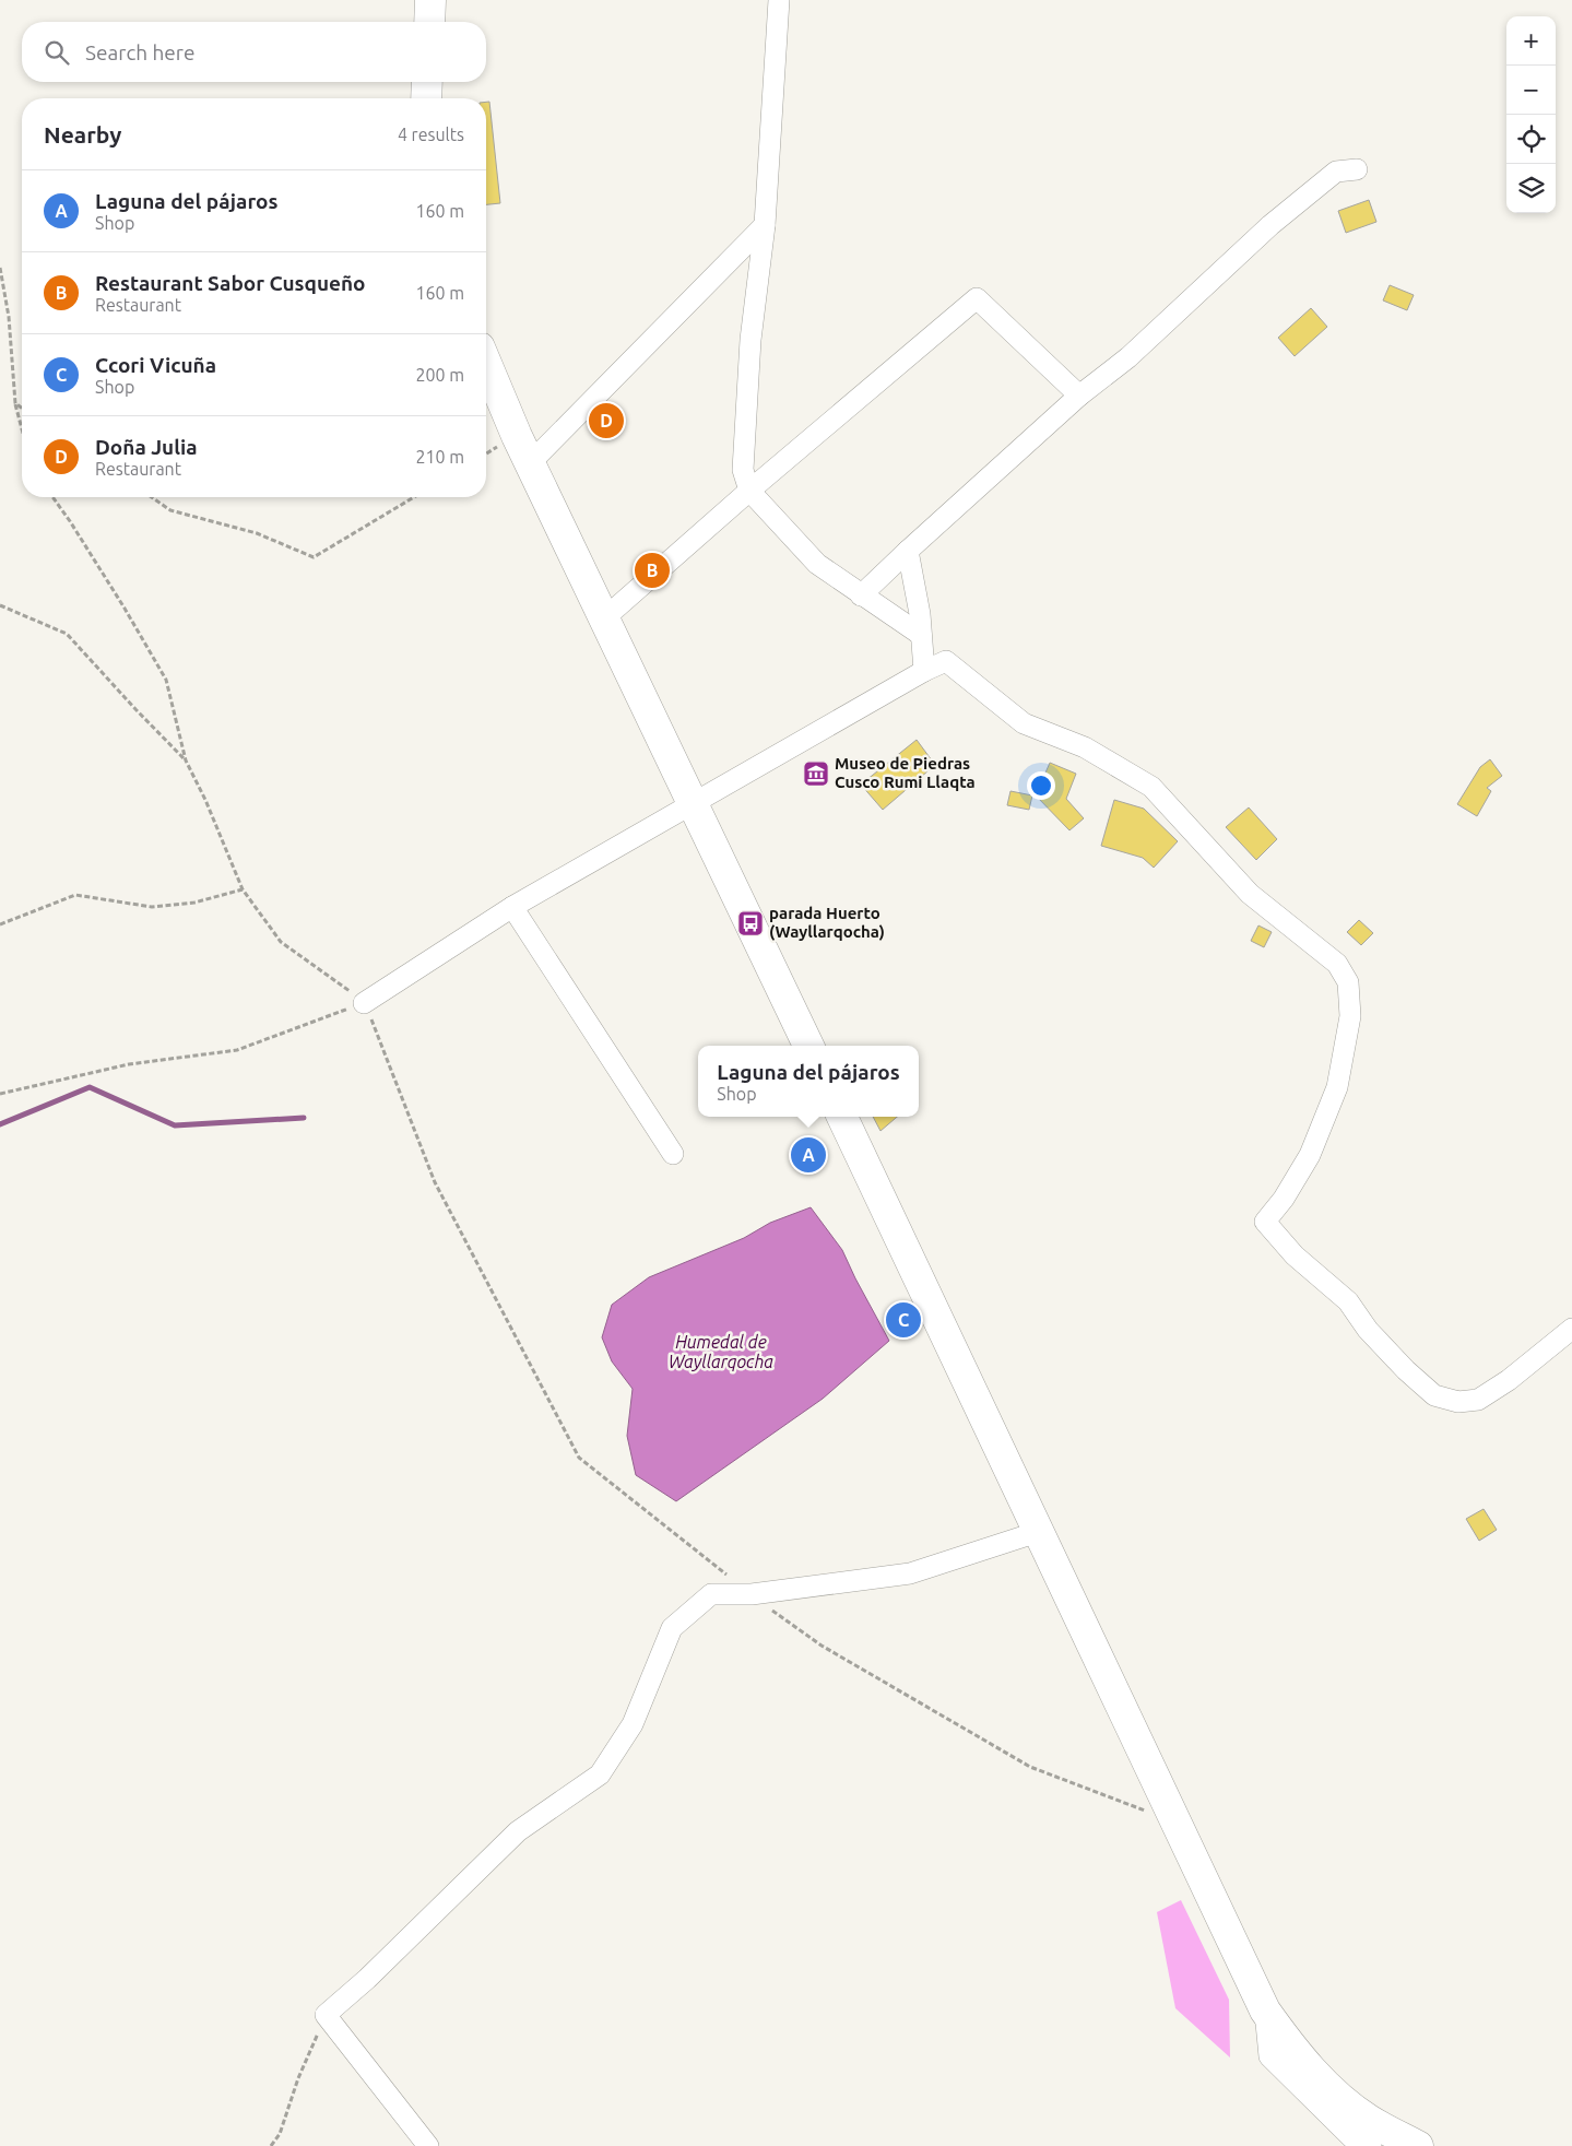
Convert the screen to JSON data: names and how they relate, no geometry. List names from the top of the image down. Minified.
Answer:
{"water":["Humedal de Wayllarqocha"],"places":{"museum":["Museo de Piedras Cusco Rumi Llaqta"],"bus stop":["parada Huerto (Wayllarqocha)"]},"page":{"map_buttons":["+","−"],"search":"Search here","heading":["Nearby","4 results"],"list":[{"mark":"A","name":"Laguna del pájaros","note":"Shop","value":"160 m"},{"mark":"B","name":"Restaurant Sabor Cusqueño","note":"Restaurant","value":"160 m"},{"mark":"C","name":"Ccori Vicuña","note":"Shop","value":"200 m"},{"mark":"D","name":"Doña Julia","note":"Restaurant","value":"210 m"}],"pins":["D","B","A","C"],"popup":["Laguna del pájaros","Shop"]}}
